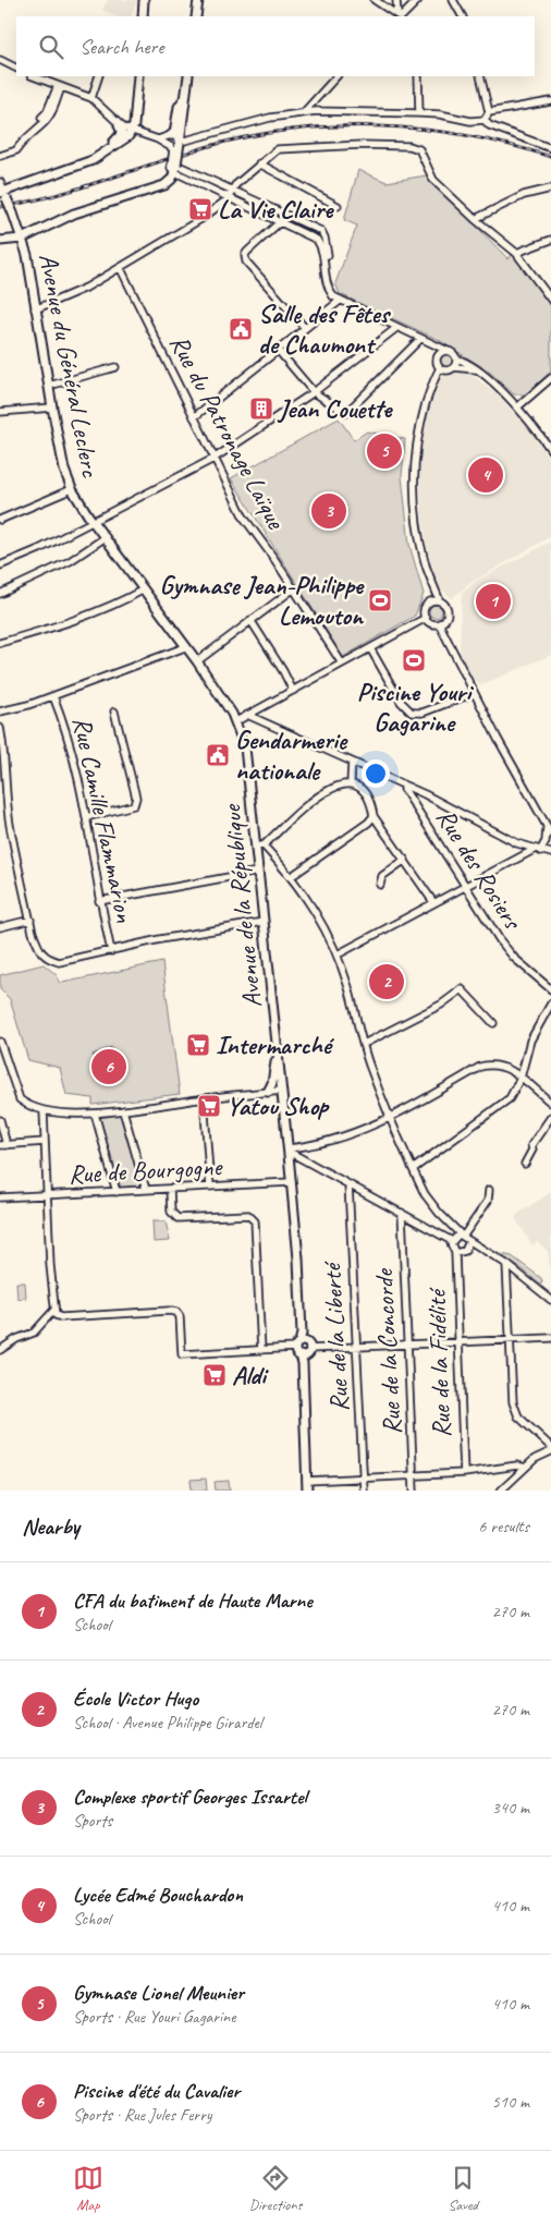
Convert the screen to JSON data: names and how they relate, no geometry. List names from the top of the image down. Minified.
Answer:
{"streets":{"main road":["Avenue du Général Leclerc","Avenue de la République"],"street":["Rue du Patronage Laïque","Rue Camille Flammarion","Rue des Rosiers","Rue de Bourgogne","Rue de la Liberté","Rue de la Concorde","Rue de la Fidélité"]},"crossings":[["Avenue du Général Leclerc","Avenue de la République"],["Avenue de la République","Rue de Bourgogne"]],"places":{"supermarket":["La Vie Claire","Intermarché","Yatou Shop","Aldi"],"public building":["Salle des Fêtes de Chaumont","Gendarmerie nationale"],"building":["Jean Couette"],"sports":["Gymnase Jean-Philippe Lemouton","Piscine Youri Gagarine"]},"page":{"search":"Search here","pins":["5","4","3","1","2","6"],"heading":["Nearby","6 results"],"list":[{"mark":"1","name":"CFA du batiment de Haute Marne","note":"School","value":"270 m"},{"mark":"2","name":"École Victor Hugo","note":"School · Avenue Philippe Girardel","value":"270 m"},{"mark":"3","name":"Complexe sportif Georges Issartel","note":"Sports","value":"340 m"},{"mark":"4","name":"Lycée Edmé Bouchardon","note":"School","value":"410 m"},{"mark":"5","name":"Gymnase Lionel Meunier","note":"Sports · Rue Youri Gagarine","value":"410 m"},{"mark":"6","name":"Piscine d'été du Cavalier","note":"Sports · Rue Jules Ferry","value":"510 m"}],"nav":["Map","Directions","Saved"]}}
